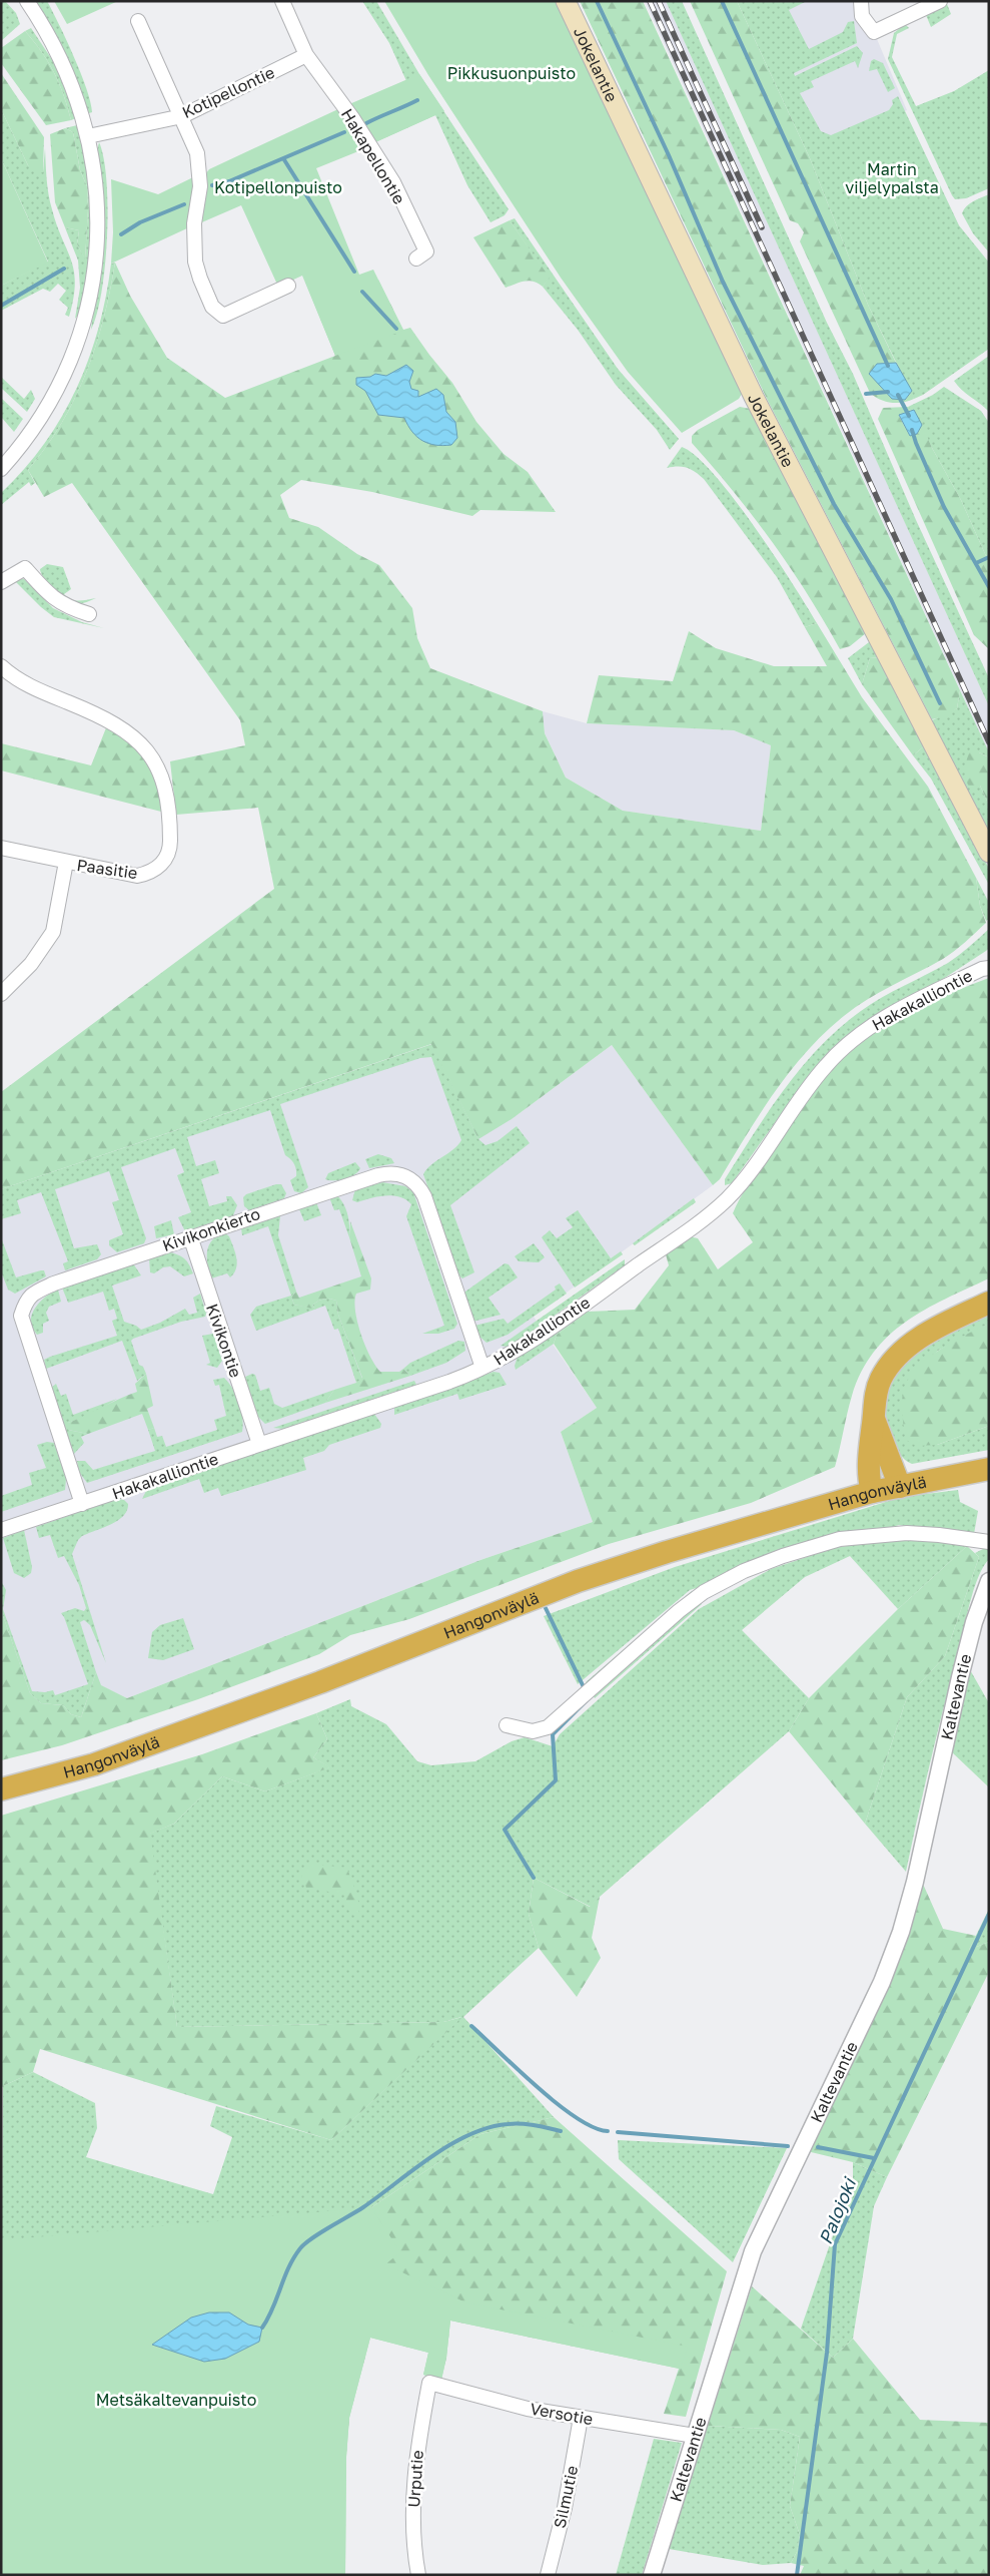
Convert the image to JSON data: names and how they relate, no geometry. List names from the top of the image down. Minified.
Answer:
{"streets":{"highway":["Hangonväylä"],"main road":["Jokelantie"],"street":["Kotipellontie","Hakapellontie","Paasitie","Hakakalliontie","Kivikonkierto","Kivikontie","Kaltevantie","Versotie","Urputie","Silmutie"]},"crossings":[["Kotipellontie","Hakapellontie"],["Hakakalliontie","Kivikonkierto"],["Hakakalliontie","Kivikontie"],["Kivikonkierto","Kivikontie"],["Kaltevantie","Versotie"],["Versotie","Urputie"],["Versotie","Silmutie"]],"water":["Palojoki"],"parks":["Pikkusuonpuisto","Martin viljelypalsta","Kotipellonpuisto","Metsäkaltevanpuisto"]}
